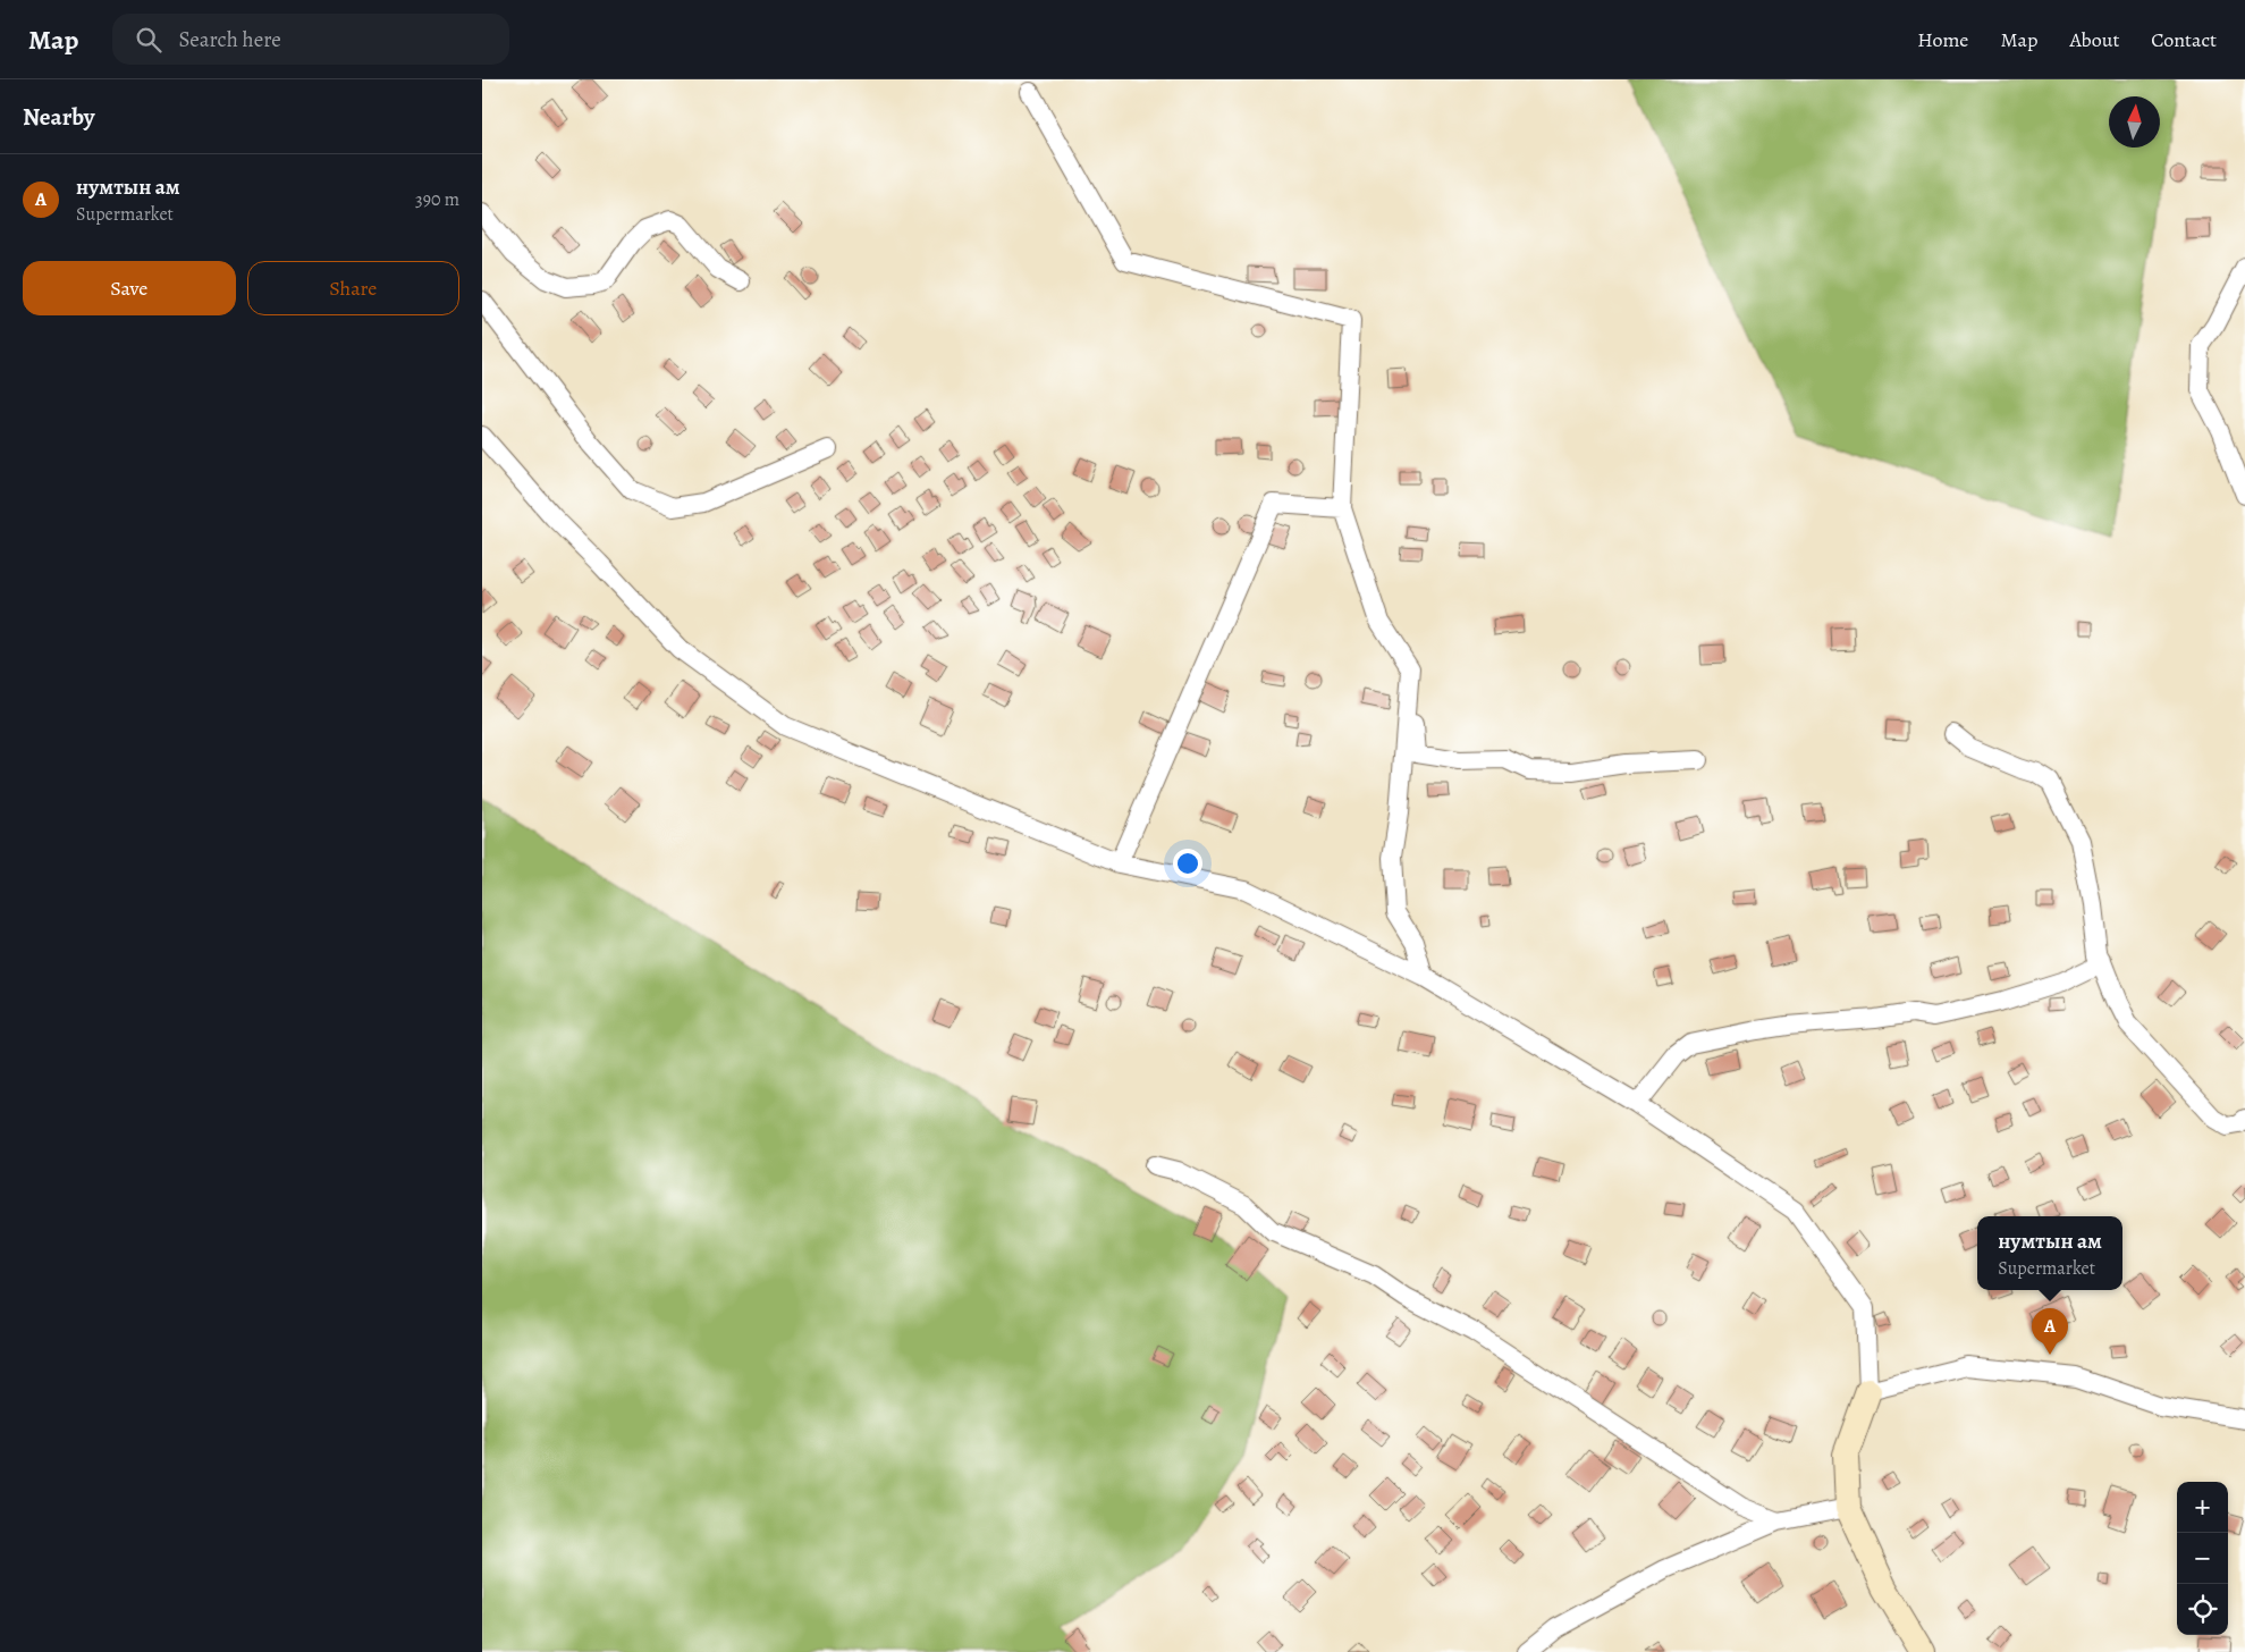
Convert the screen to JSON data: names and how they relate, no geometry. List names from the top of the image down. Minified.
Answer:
{"north":"top","page":{"header":"Map","search":"Search here","nav":["Home","Map","About","Contact"],"heading":"Nearby","list":[{"mark":"A","name":"нумтын ам","note":"Supermarket","value":"390 m"}],"buttons":["Save","Share"],"popup":["нумтын ам","Supermarket"],"pins":"A","map_buttons":["+","−"]}}
